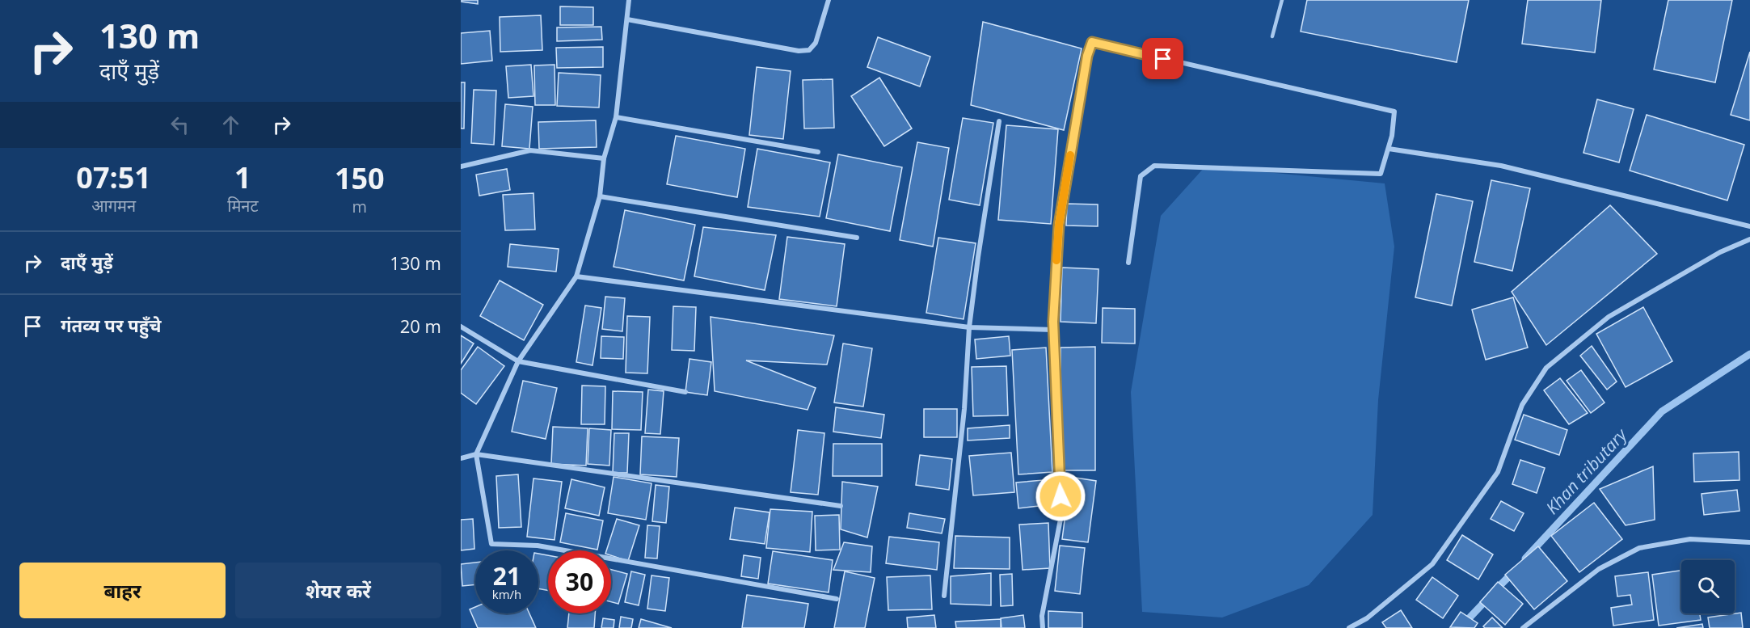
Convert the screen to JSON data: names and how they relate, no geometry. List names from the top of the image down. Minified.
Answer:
{"water":["Khan tributary"],"page":{"turn":["130 m","दाएँ मुड़ें"],"eta":["07:51","आगमन","1","मिनट","150","m"],"list":[{"name":"दाएँ मुड़ें","value":"130 m"},{"name":"गंतव्य पर पहुँचे","value":"20 m"}],"speed":"21 km/h","limit":"30","buttons":["बाहर","शेयर करें"]}}
